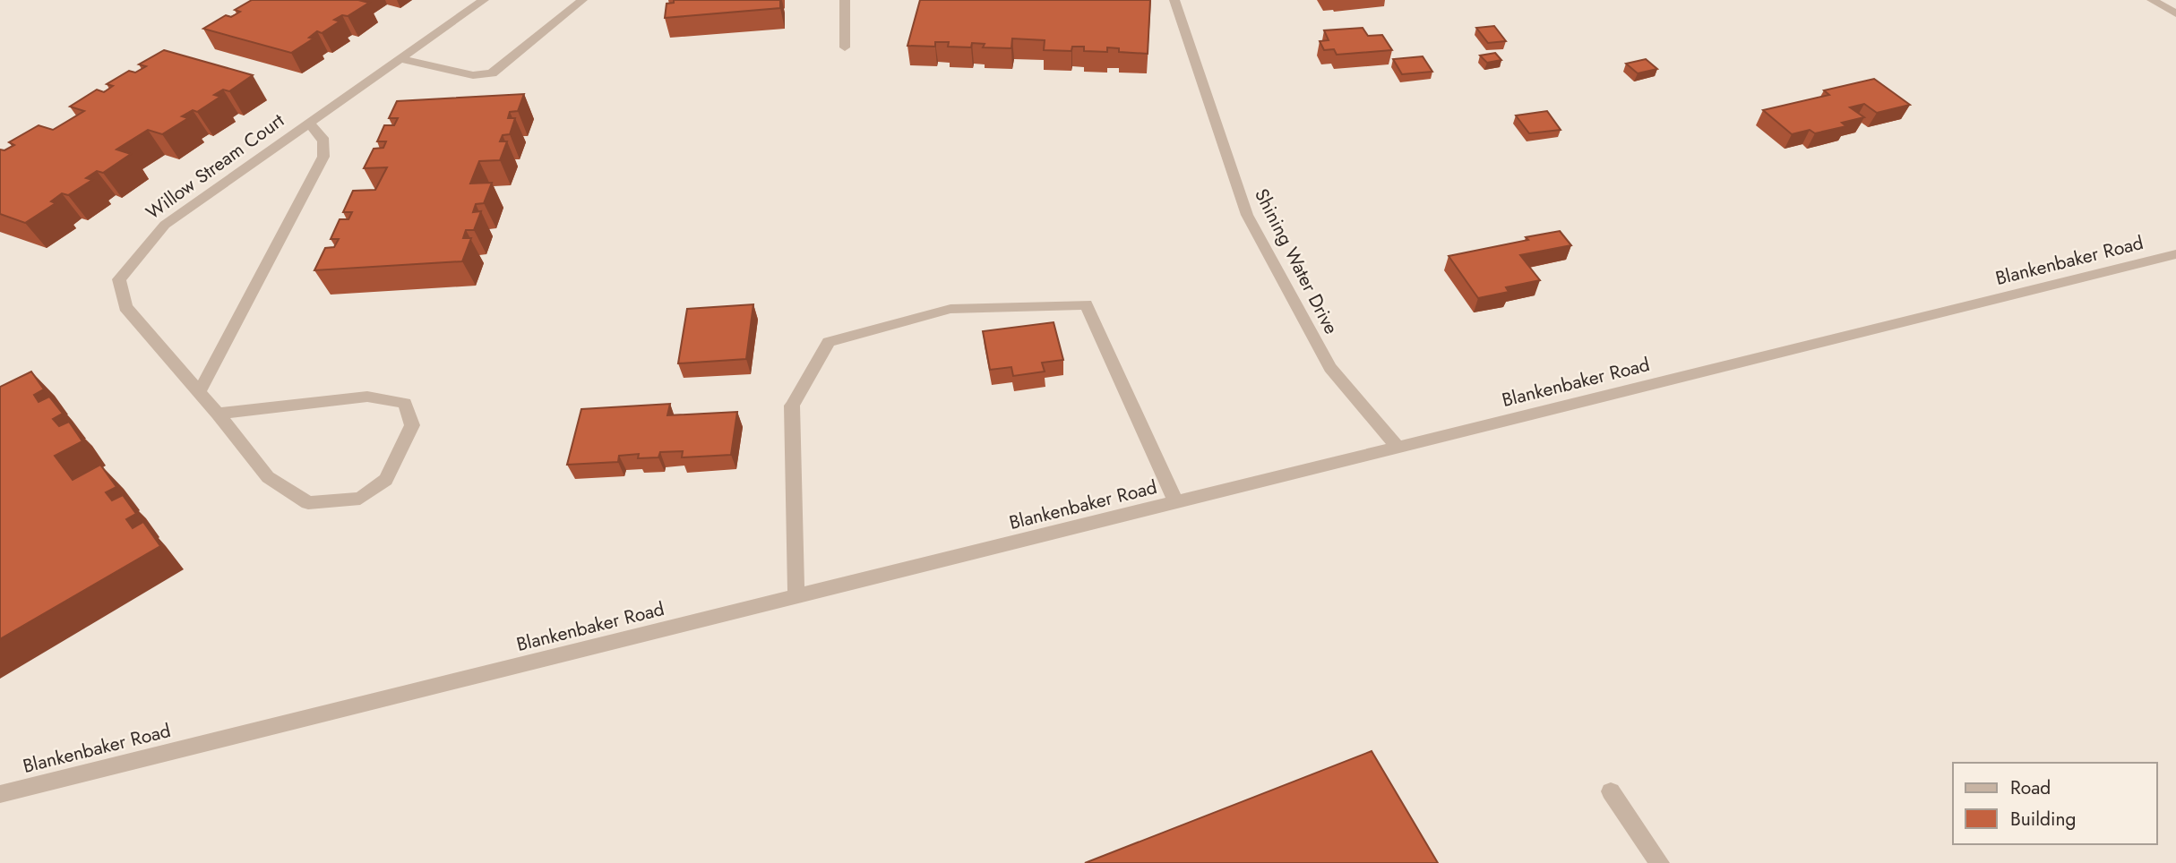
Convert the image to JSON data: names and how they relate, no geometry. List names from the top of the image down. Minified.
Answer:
{"streets":{"street":["Willow Stream Court","Blankenbaker Road","Shining Water Drive"]},"crossings":[["Blankenbaker Road","Shining Water Drive"]],"legend":["Road","Building"]}
